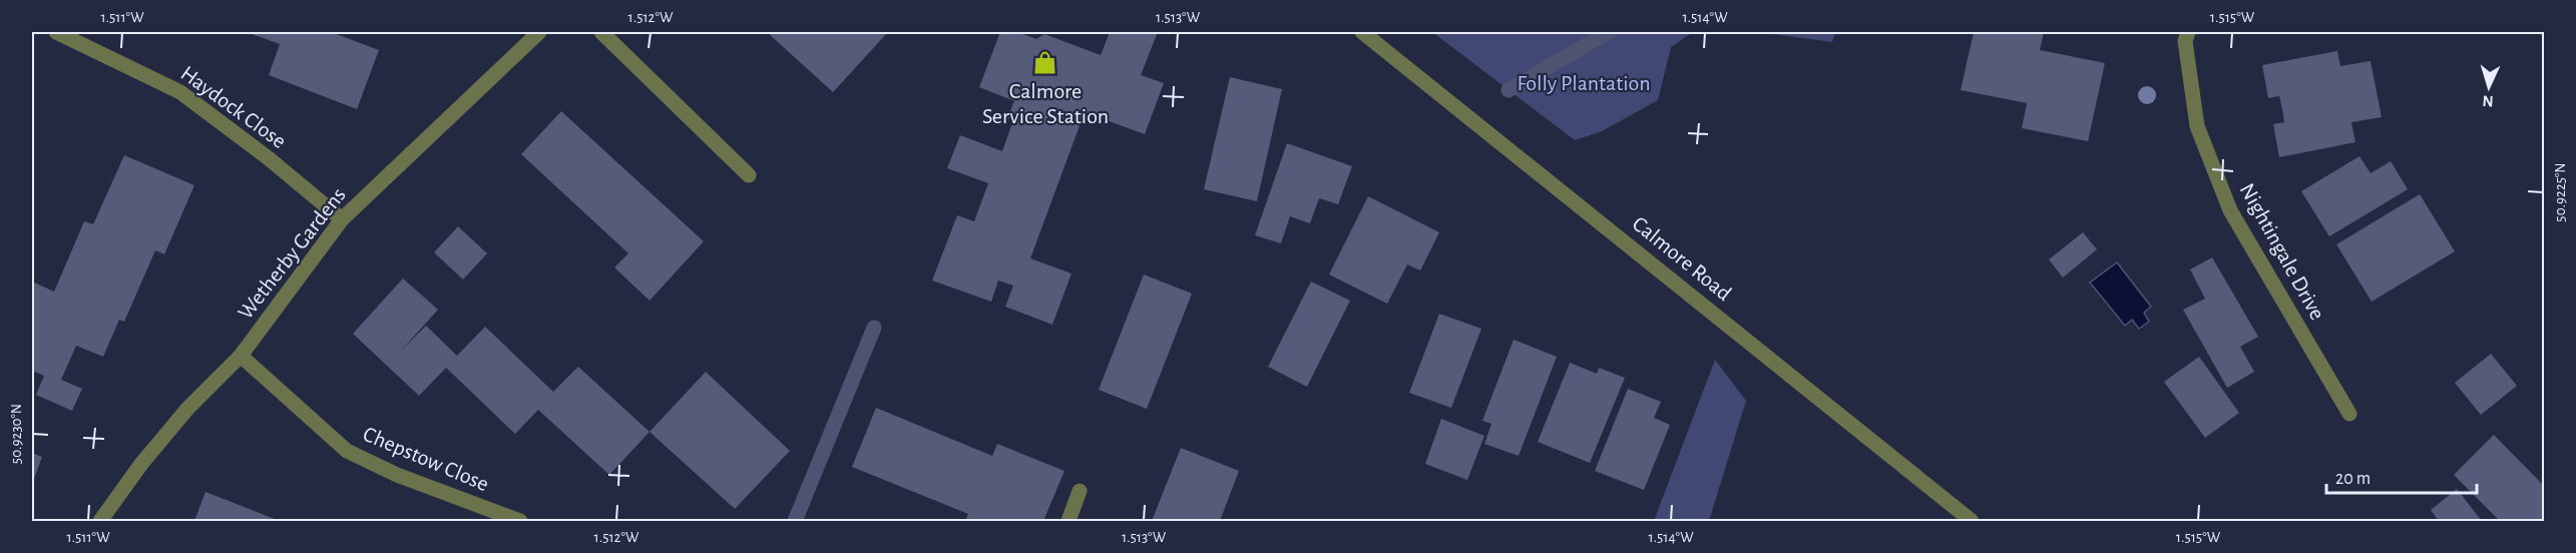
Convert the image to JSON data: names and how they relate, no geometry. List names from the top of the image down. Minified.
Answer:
{"streets":{"street":["Haydock Close","Nightingale Drive","Wetherby Gardens","Calmore Road","Chepstow Close"]},"crossings":[["Haydock Close","Wetherby Gardens"],["Wetherby Gardens","Chepstow Close"]],"parks":["Folly Plantation"],"places":{"shop":["Calmore Service Station"]},"scale_bar":"20 m","north":"bottom","coordinates":["1.511°W","1.512°W","1.513°W","1.514°W","1.515°W","50.9225°N","50.9230°N"]}
